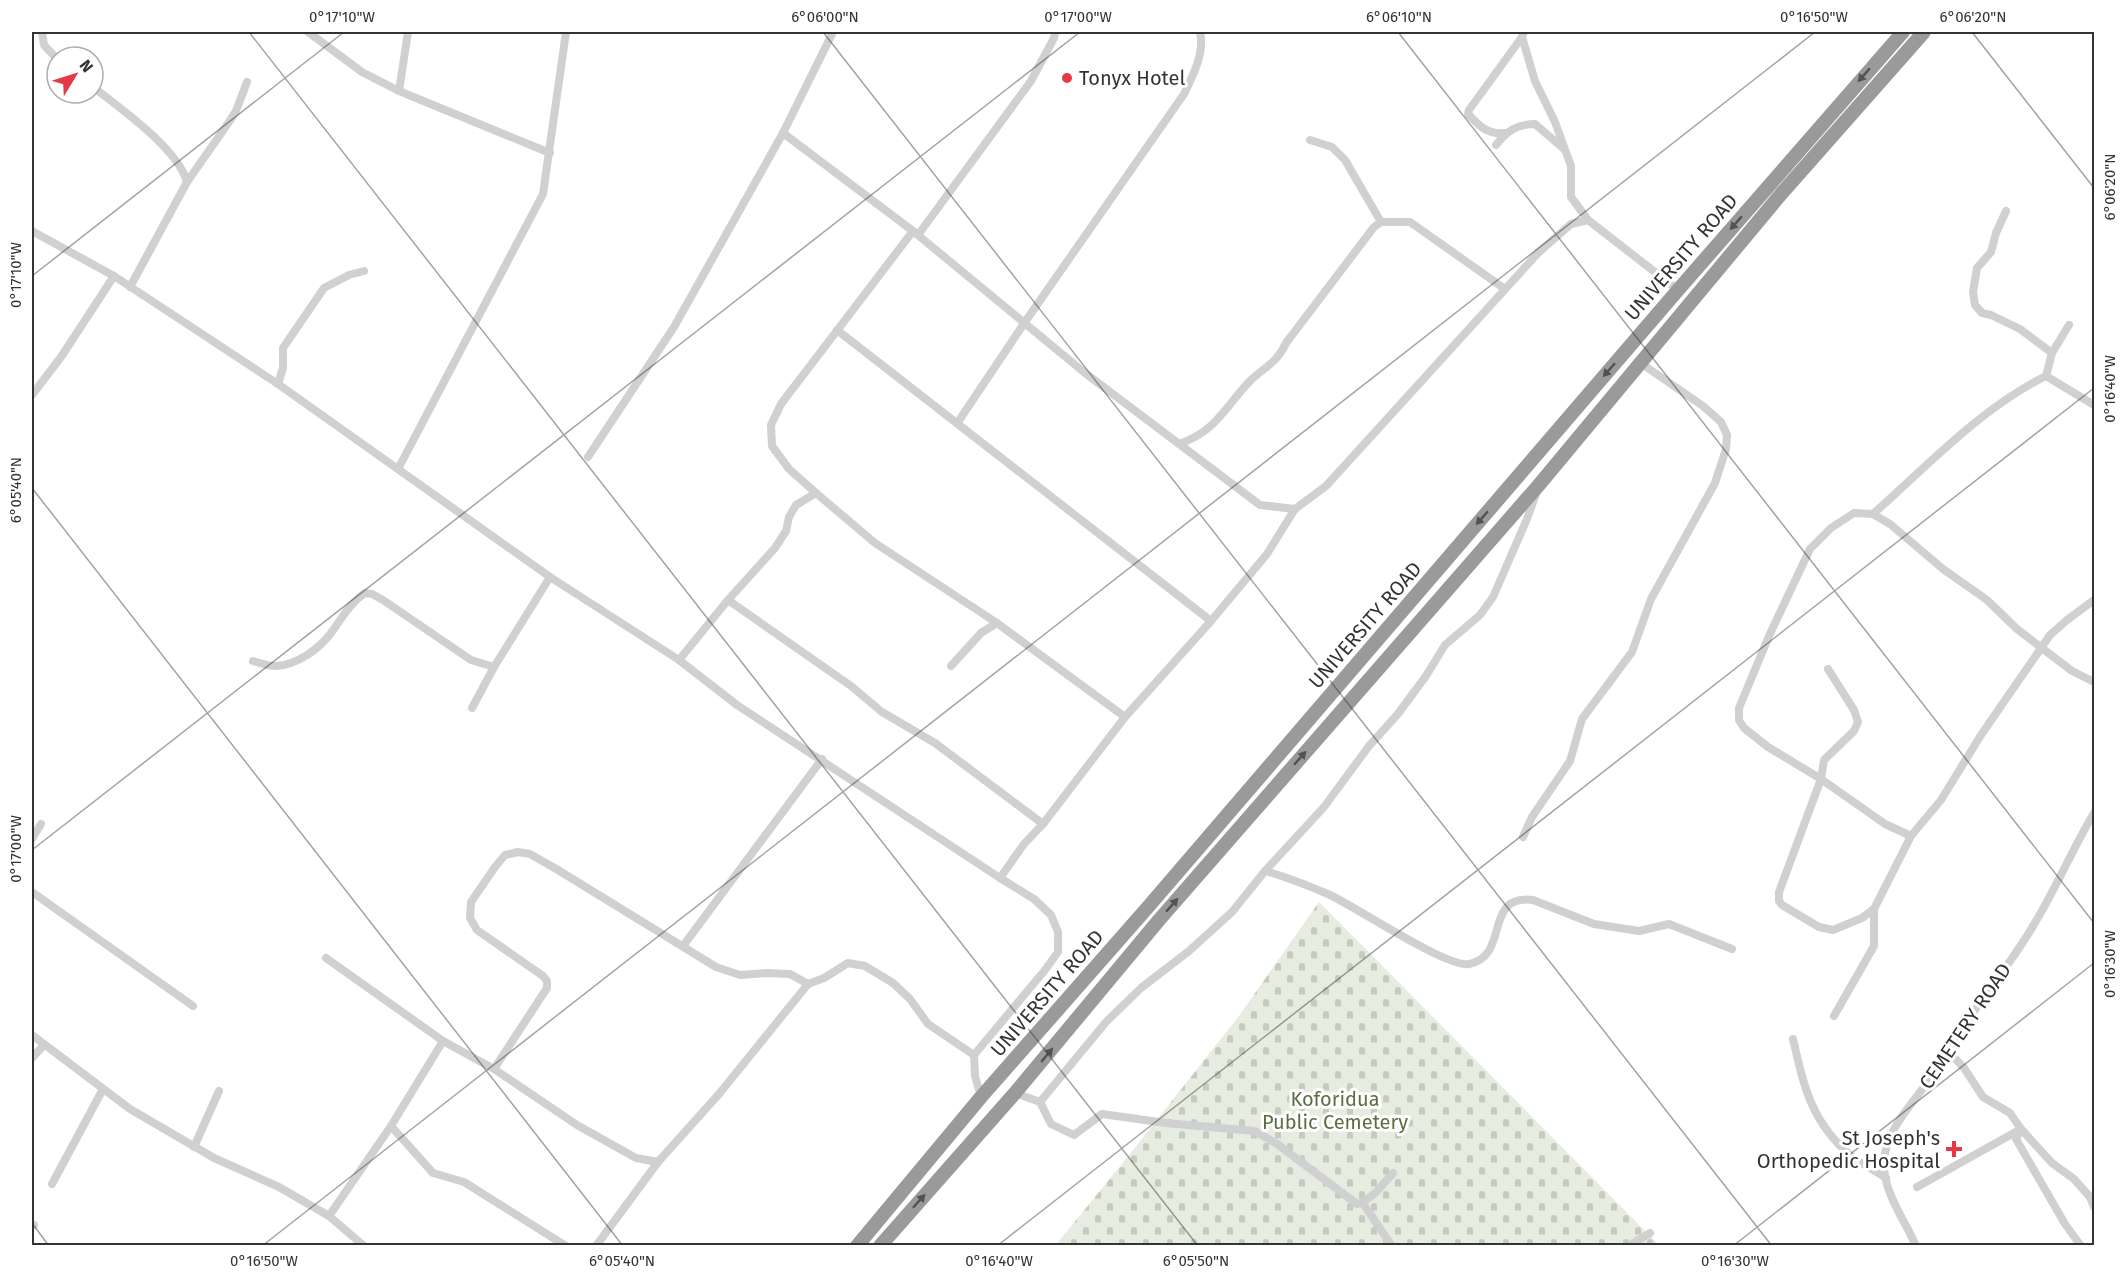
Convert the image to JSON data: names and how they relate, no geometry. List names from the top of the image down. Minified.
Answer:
{"streets":{"highway":["UNIVERSITY ROAD"],"street":["CEMETERY ROAD"]},"parks":["Koforidua Public Cemetery"],"places":{"other":["Tonyx Hotel"],"health":["St Joseph's Orthopedic Hospital"]},"north":"top right","coordinates":["0°17'10\"W","6°06'00\"N","0°17'00\"W","6°06'10\"N","0°16'50\"W","6°06'20\"N","0°16'40\"W","6°05'40\"N","0°16'30\"W","6°05'50\"N"]}
